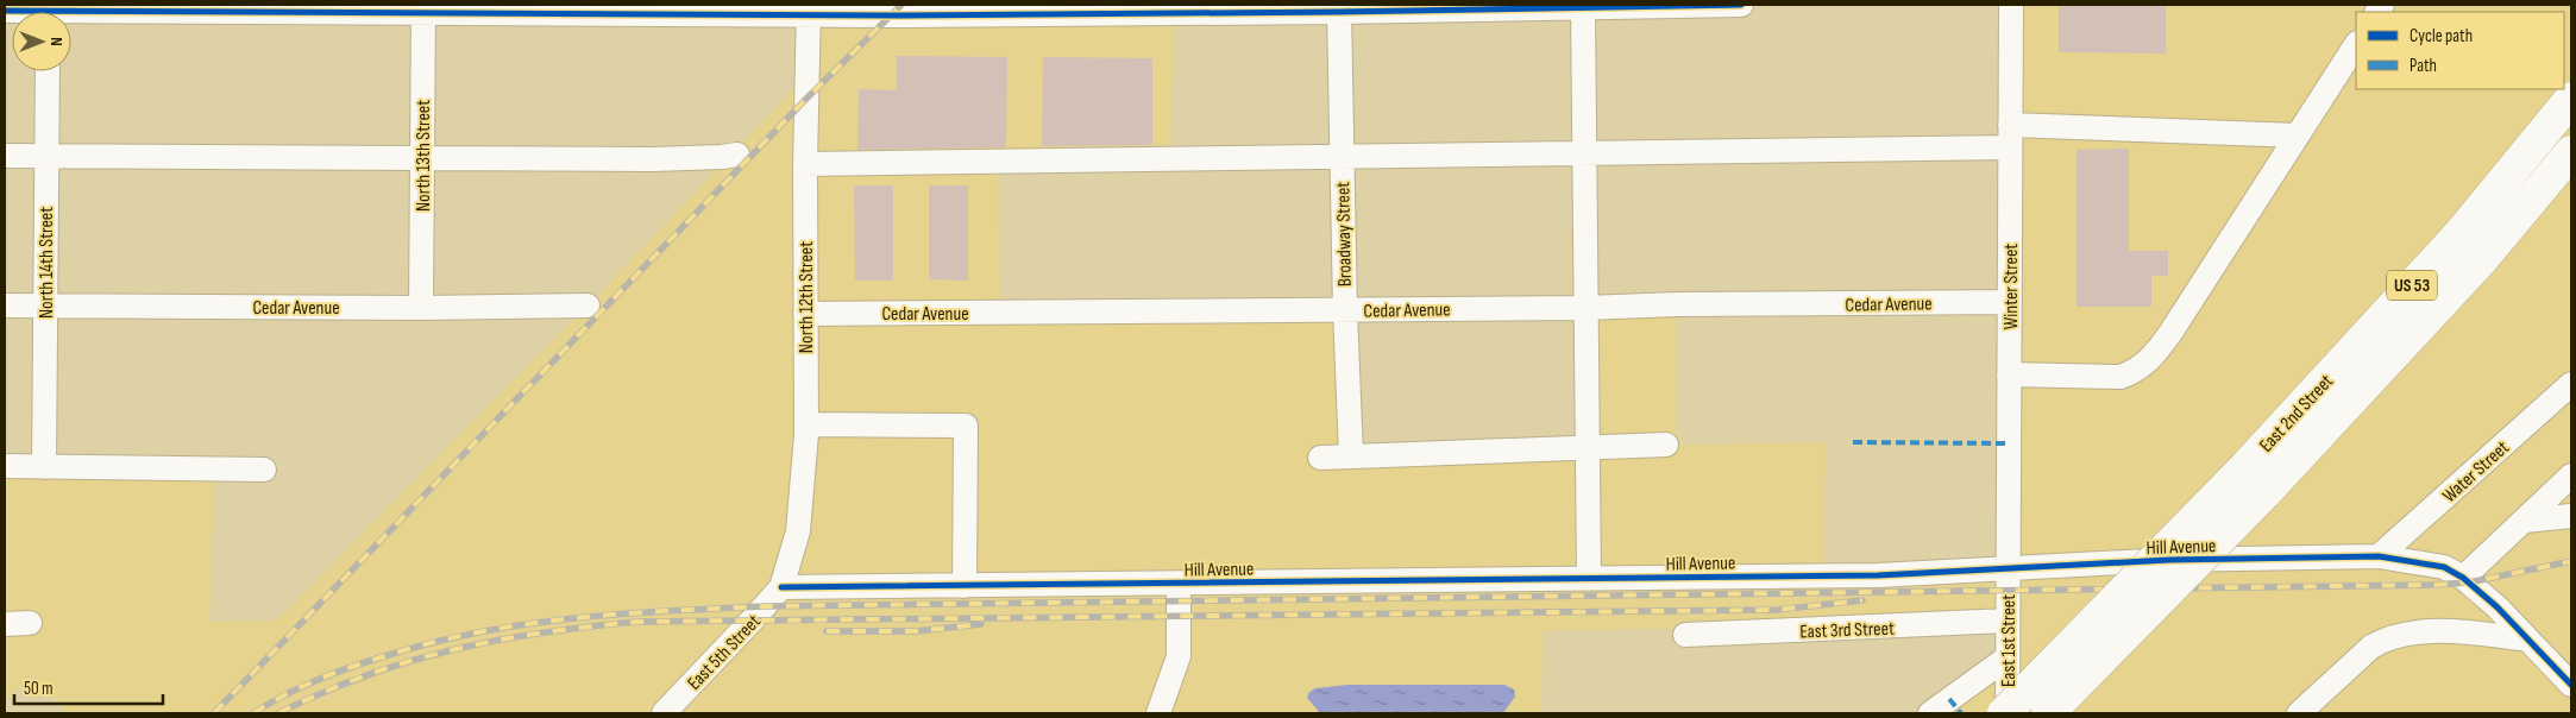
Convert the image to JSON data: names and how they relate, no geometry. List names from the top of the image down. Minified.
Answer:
{"streets":{"highway":["US 53","East 2nd Street"],"street":["North 13th Street","Broadway Street","North 14th Street","Winter Street","North 12th Street","Cedar Avenue","Water Street","Hill Avenue","East 3rd Street","East 1st Street","East 5th Street"]},"crossings":[["North 13th Street","Cedar Avenue"],["Broadway Street","Cedar Avenue"],["North 14th Street","Cedar Avenue"],["Winter Street","Cedar Avenue"],["Winter Street","Hill Avenue"],["Winter Street","East 1st Street"],["North 12th Street","Cedar Avenue"],["North 12th Street","Hill Avenue"],["North 12th Street","East 5th Street"],["East 2nd Street","East 1st Street"],["Water Street","Hill Avenue"],["Hill Avenue","East 1st Street"],["Hill Avenue","East 5th Street"],["East 3rd Street","East 1st Street"]],"legend":["Cycle path","Path"],"scale_bar":"50 m","north":"right"}
